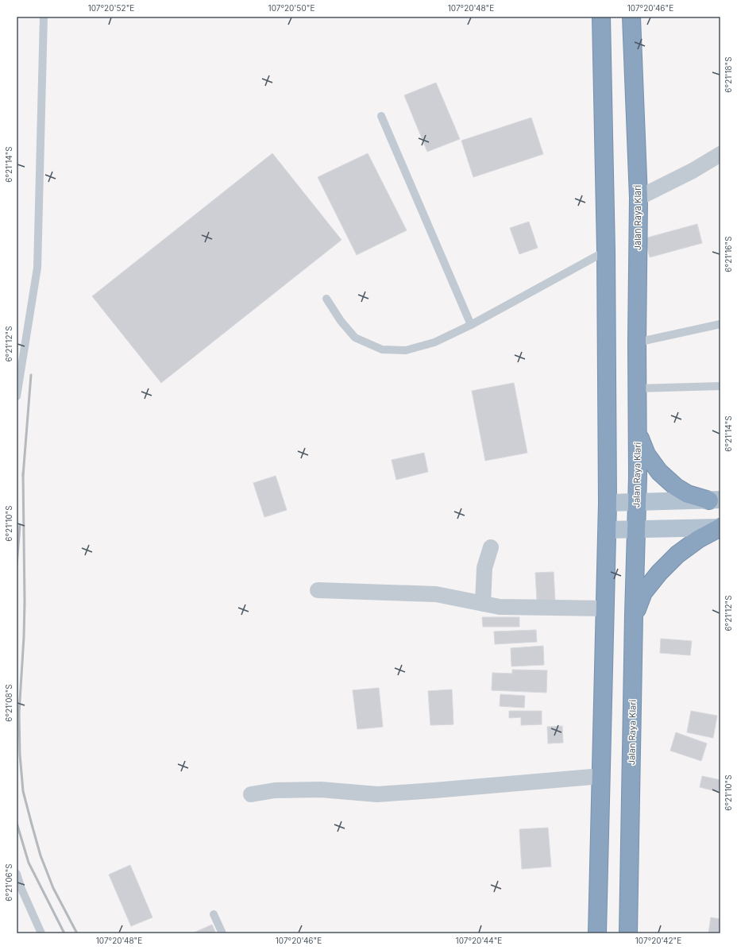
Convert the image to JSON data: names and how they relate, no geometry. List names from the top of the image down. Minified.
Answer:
{"streets":{"highway":["Jalan Raya Klari"]},"coordinates":["107°20'52\"E","107°20'50\"E","107°20'48\"E","107°20'46\"E","6°21'18\"S","6°21'14\"S","6°21'16\"S","6°21'12\"S","6°21'10\"S","6°21'08\"S","6°21'06\"S","107°20'44\"E","107°20'42\"E"]}
